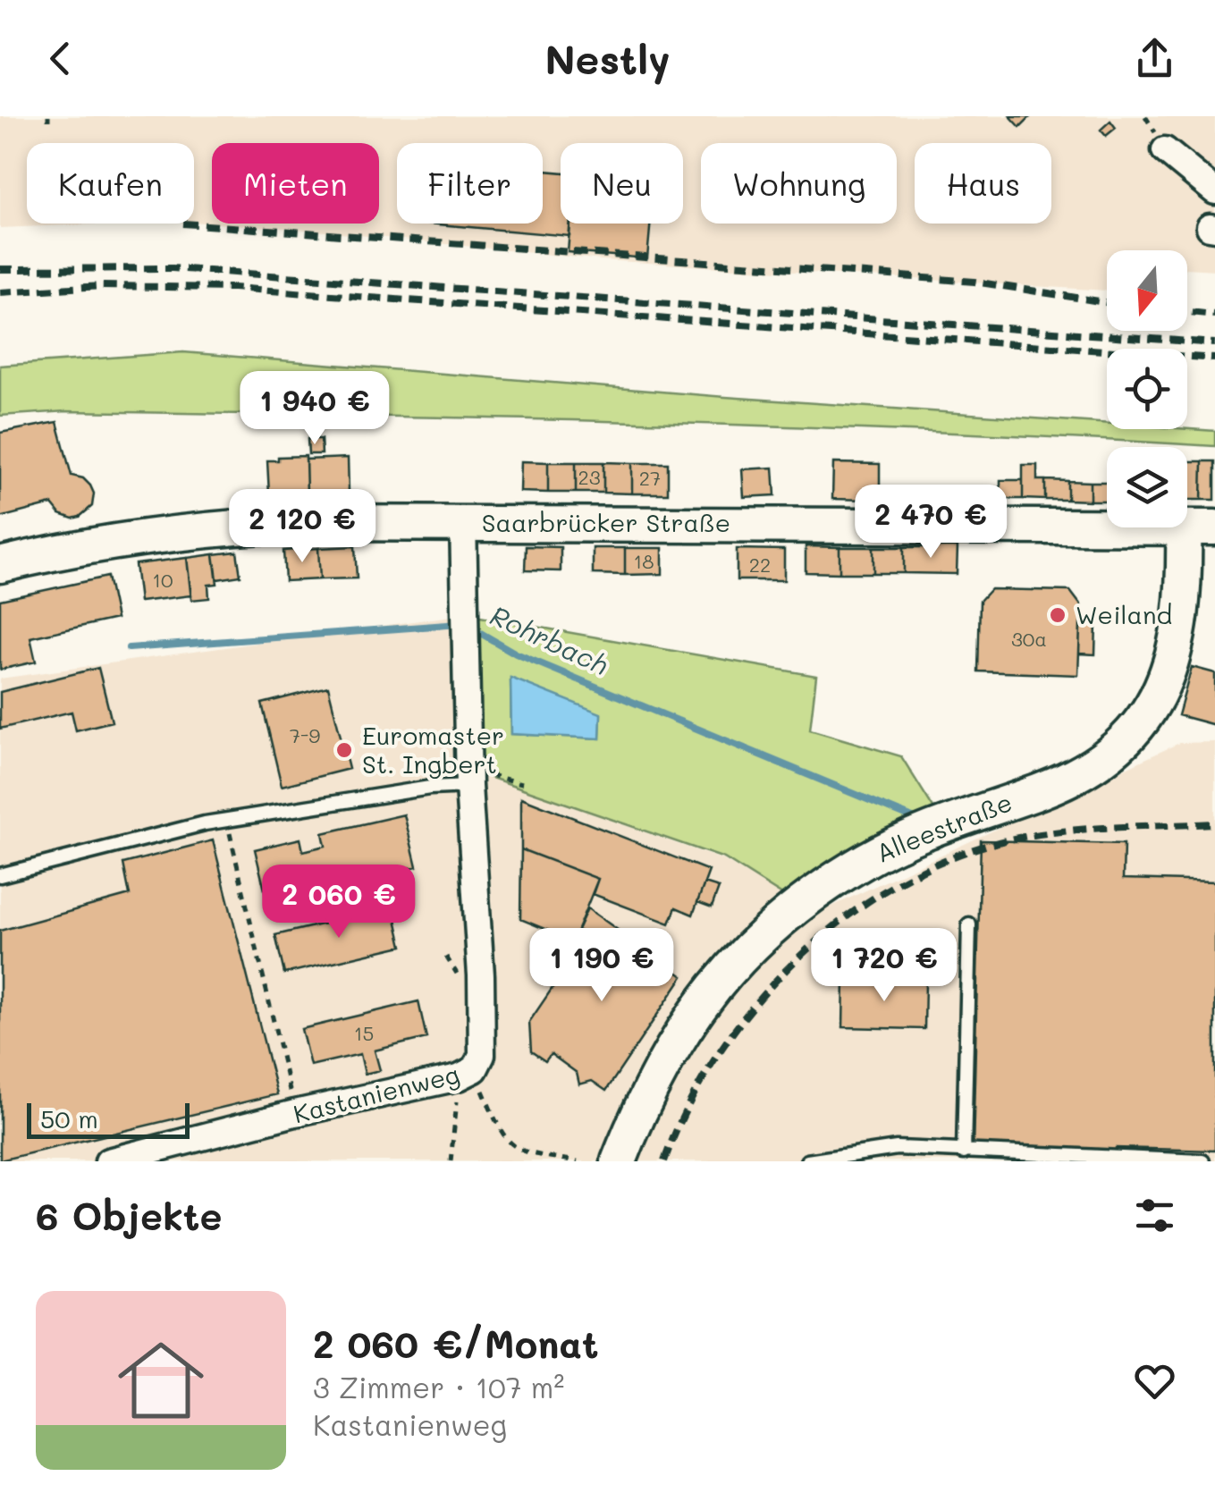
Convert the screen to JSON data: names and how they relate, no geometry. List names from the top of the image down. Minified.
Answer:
{"streets":{"main road":["Saarbrücker Straße","Alleestraße"],"street":["Kastanienweg"]},"crossings":[["Saarbrücker Straße","Alleestraße"],["Saarbrücker Straße","Kastanienweg"]],"water":["Rohrbach"],"places":["Weiland","Euromaster St. Ingbert"],"house_numbers":["23","27","18","22","10","30a","7-9","15"],"scale_bar":"50 m","north":"bottom","page":{"header":"Nestly","chip":["Kaufen","Mieten","Filter","Neu","Wohnung","Haus"],"price":["1 940 €","2 470 €","2 120 €","2 060 €","1 190 €","1 720 €"],"scale":"50 m","heading":"6 Objekte","list":[{"name":"2 060 €/Monat","note":"3 Zimmer · 107 m² · Kastanienweg"}]}}
